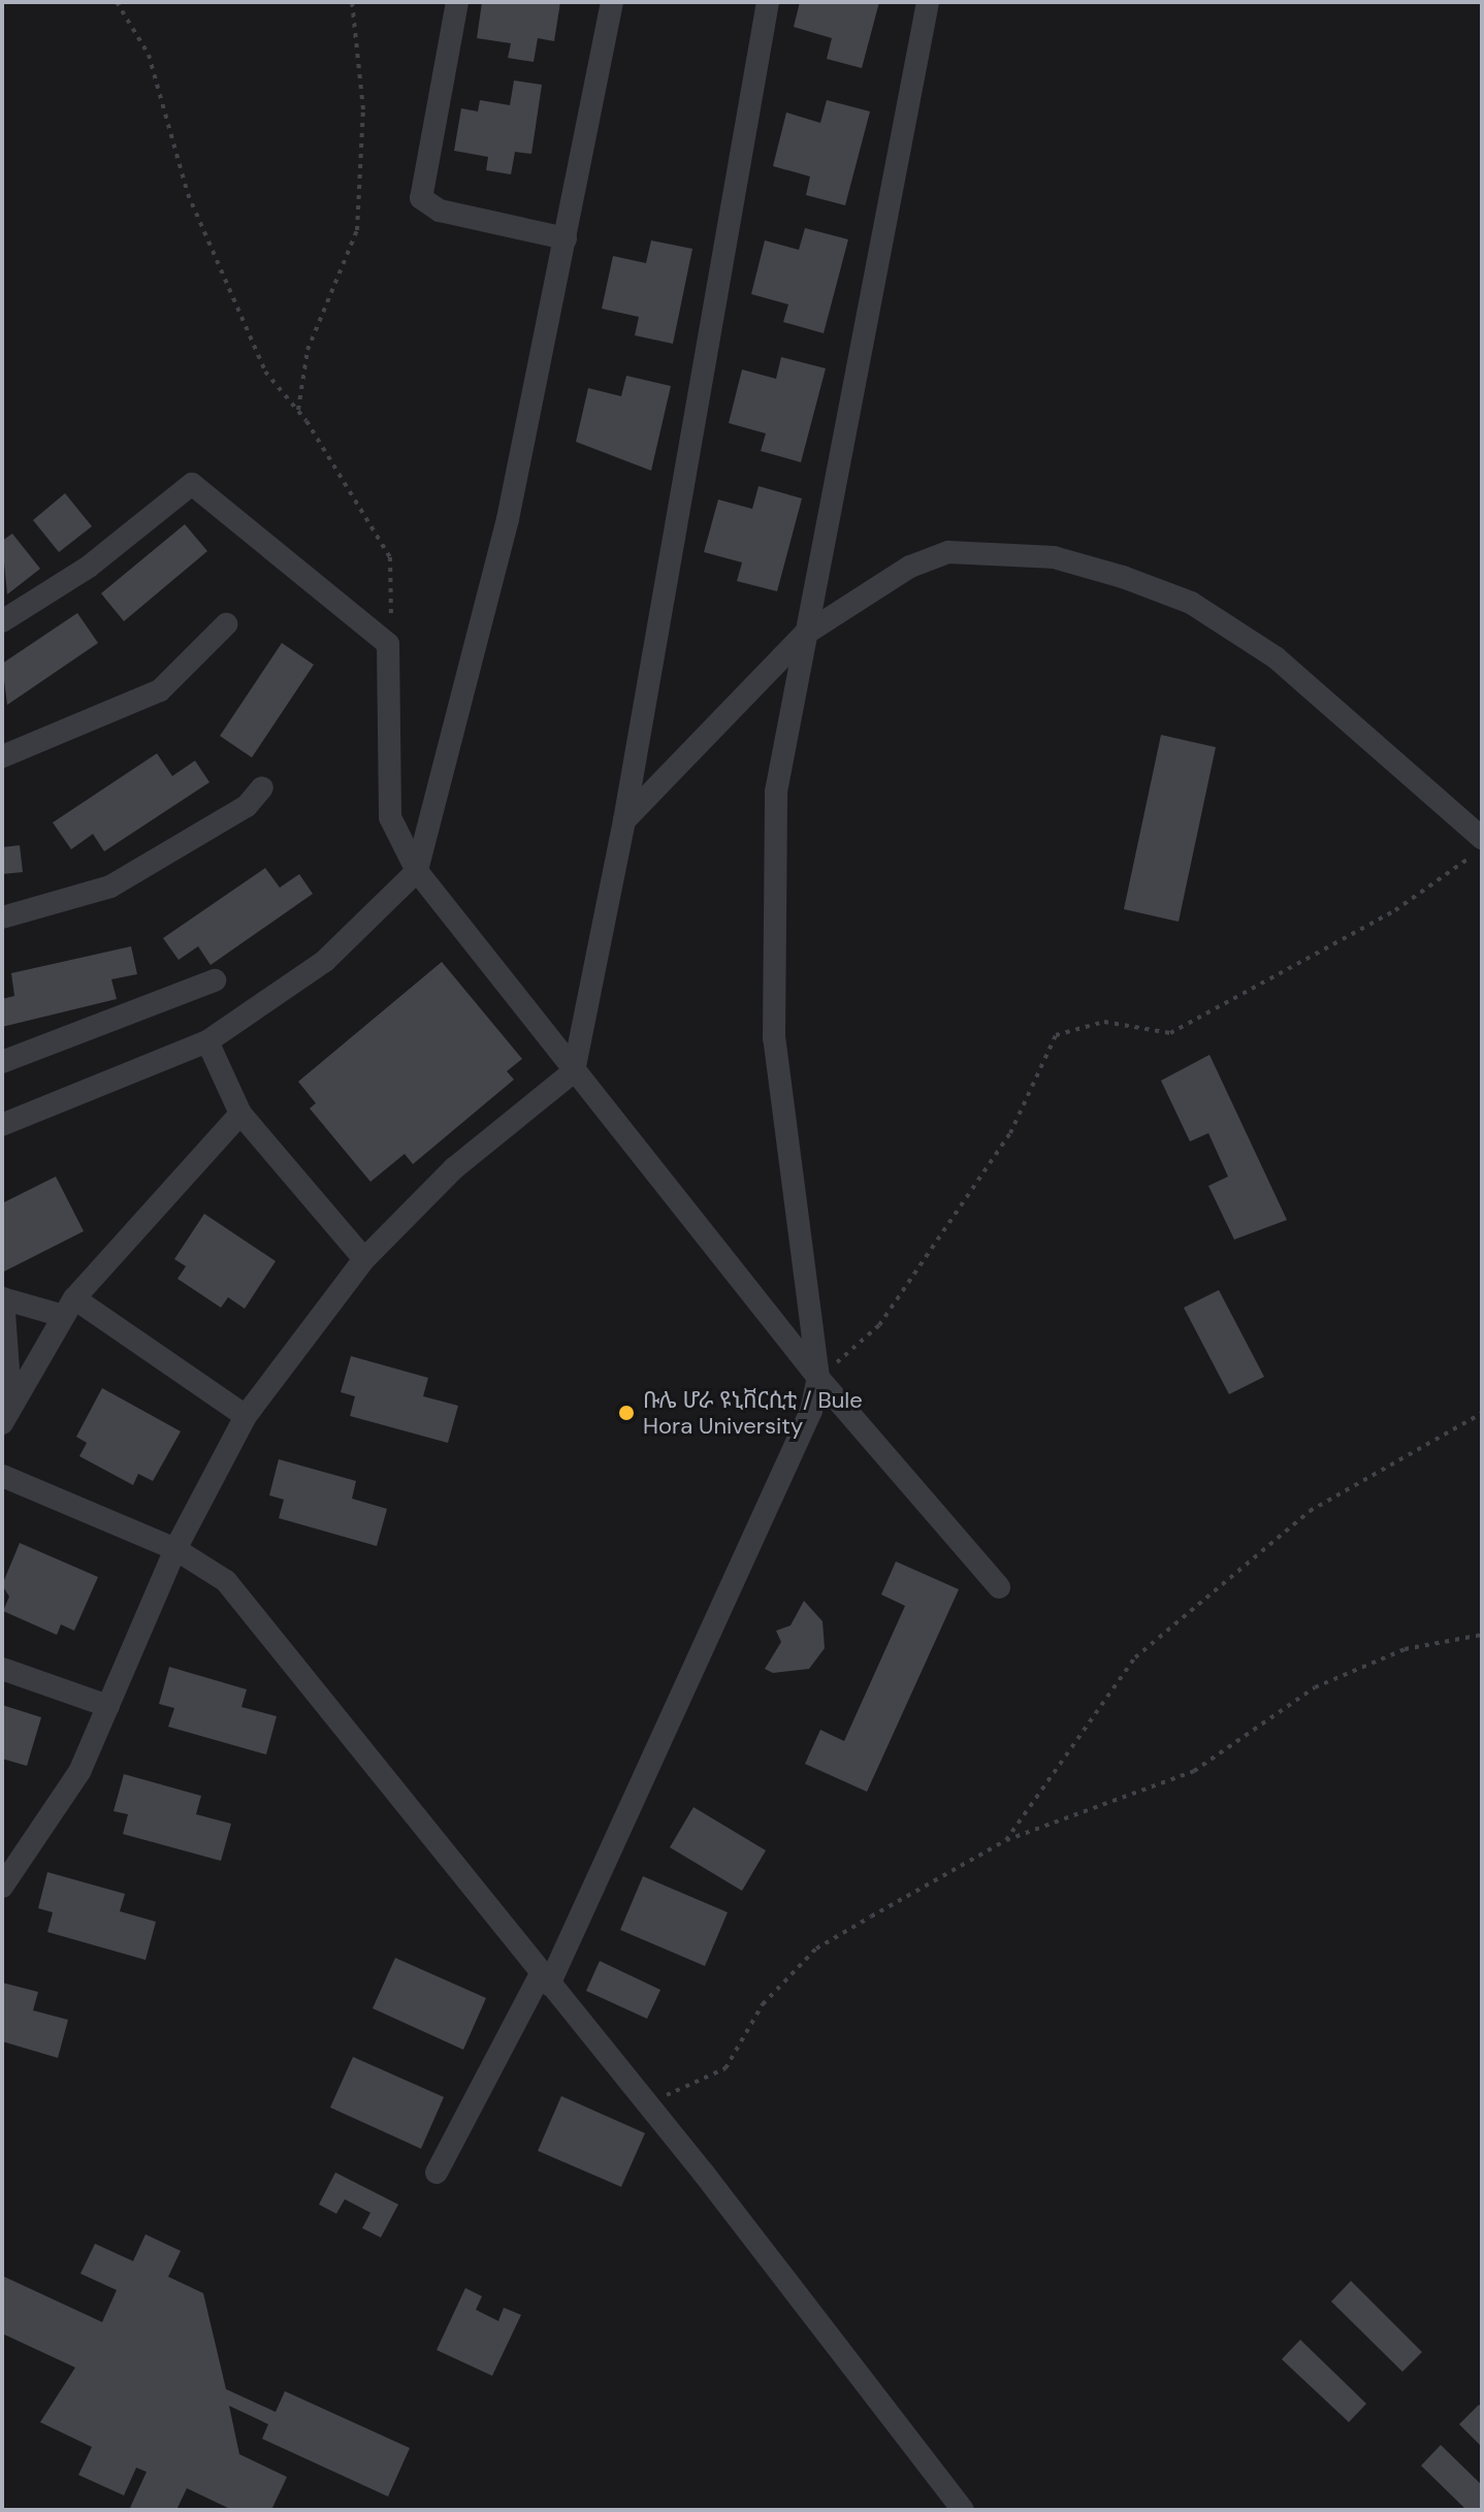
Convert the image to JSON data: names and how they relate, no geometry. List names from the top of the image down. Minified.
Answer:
{"places":["ቡሌ ሆራ ዩኒቨርሲቲ / Bule Hora University"]}
